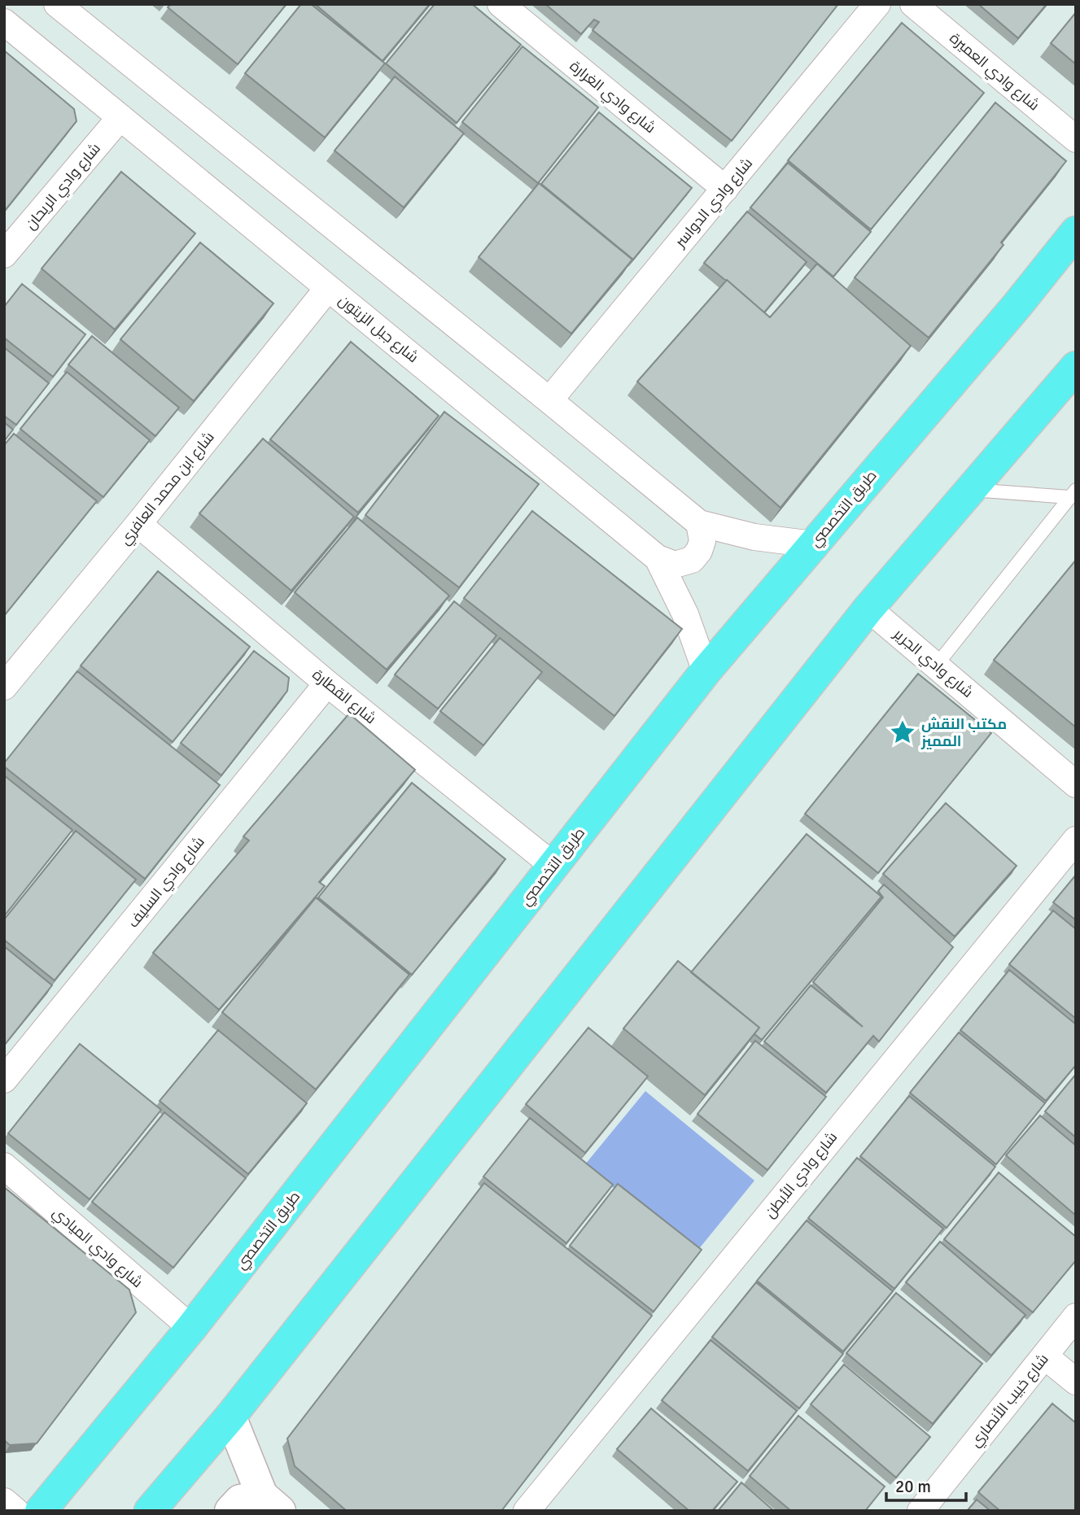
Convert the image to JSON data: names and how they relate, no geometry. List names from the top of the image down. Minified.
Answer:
{"streets":{"main road":["طريق التخصصي"],"street":["شارع وادي العميرة","شارع وادي الغرارة","شارع وادي الريحان","شارع وادي الدواسر","شارع جبل الزيتون","شارع ابن محمد العافري","شارع وادي الجرير","شارع القطارة","شارع وادي السليف","شارع وادي الأبطن","شارع وادي الميادي","شارع خبيب الأنصاري"]},"crossings":[["شارع وادي الغرارة","شارع وادي الدواسر"],["شارع وادي الريحان","شارع جبل الزيتون"],["شارع جبل الزيتون","شارع ابن محمد العافري"],["شارع جبل الزيتون","طريق التخصصي"],["شارع ابن محمد العافري","شارع القطارة"],["طريق التخصصي","شارع القطارة"],["طريق التخصصي","شارع وادي الميادي"],["شارع القطارة","شارع وادي السليف"]],"places":{"place":["مكتب النقش المميز"]},"scale_bar":"20 m"}
